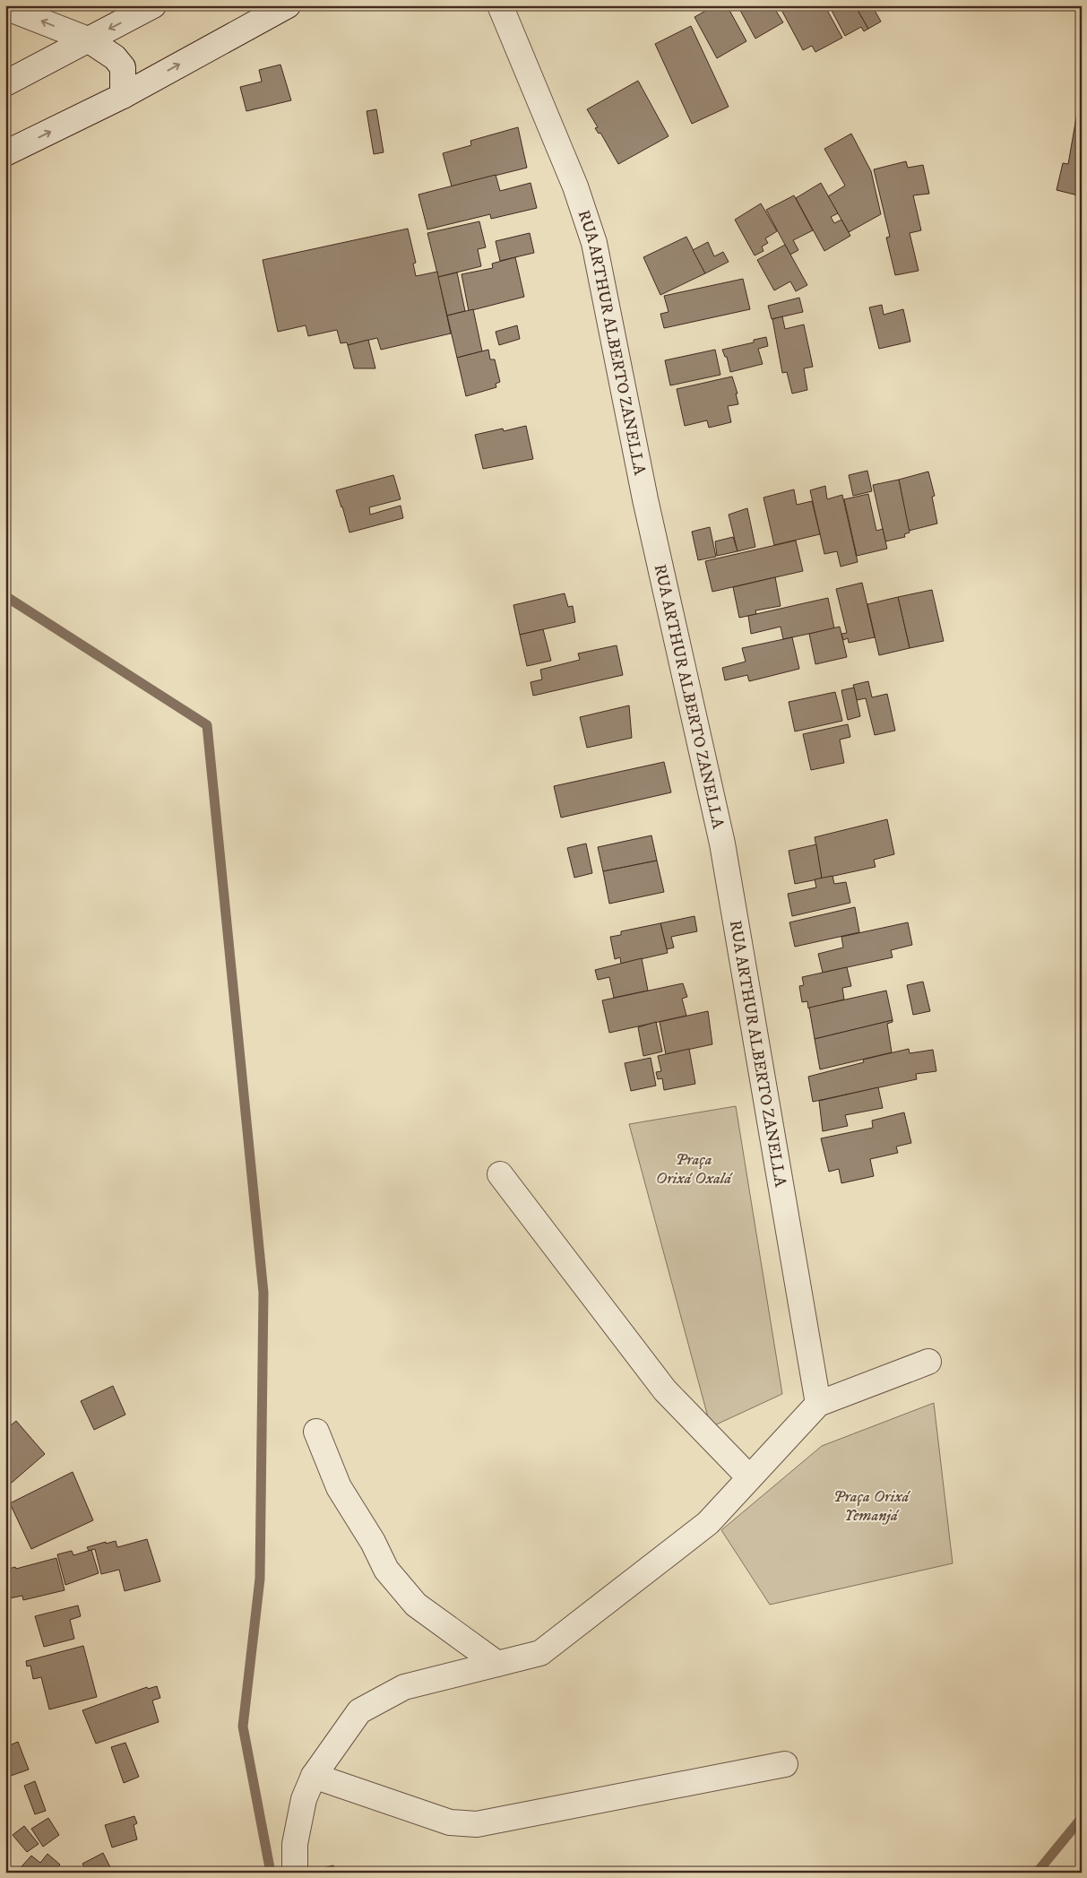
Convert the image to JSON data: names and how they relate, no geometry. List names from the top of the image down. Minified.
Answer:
{"streets":{"street":["RUA ARTHUR ALBERTO ZANELLA"]},"parks":["Praça Orixá Oxalá","Praça Orixá Yemanjá"]}
